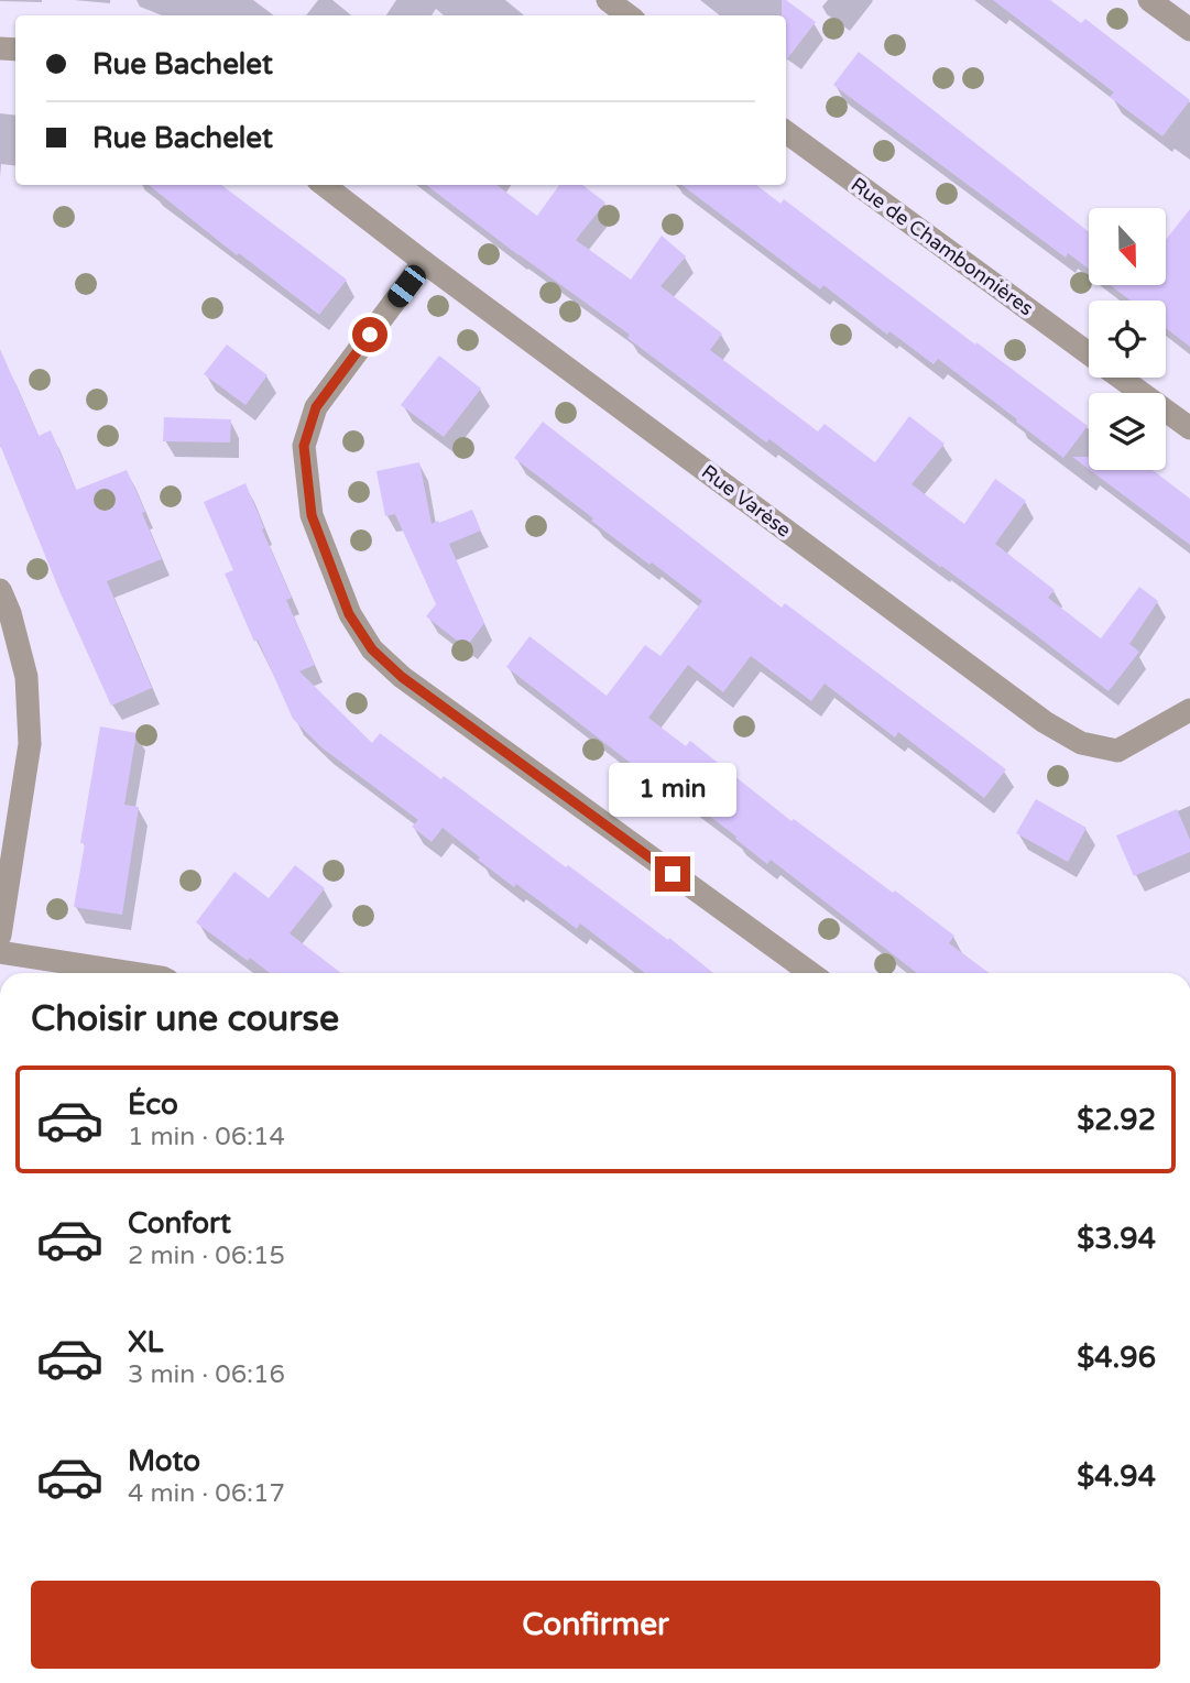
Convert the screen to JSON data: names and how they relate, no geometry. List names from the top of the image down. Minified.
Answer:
{"streets":{"street":["Rue de Chambonnières","Rue Varèse"]},"north":"bottom","page":{"banner":["Rue Bachelet","Rue Bachelet"],"bubble":"1 min","heading":"Choisir une course","list":[{"name":"Éco","note":"1 min · 06:14","value":"$2.92"},{"name":"Confort","note":"2 min · 06:15","value":"$3.94"},{"name":"XL","note":"3 min · 06:16","value":"$4.96"},{"name":"Moto","note":"4 min · 06:17","value":"$4.94"}],"buttons":"Confirmer"}}
